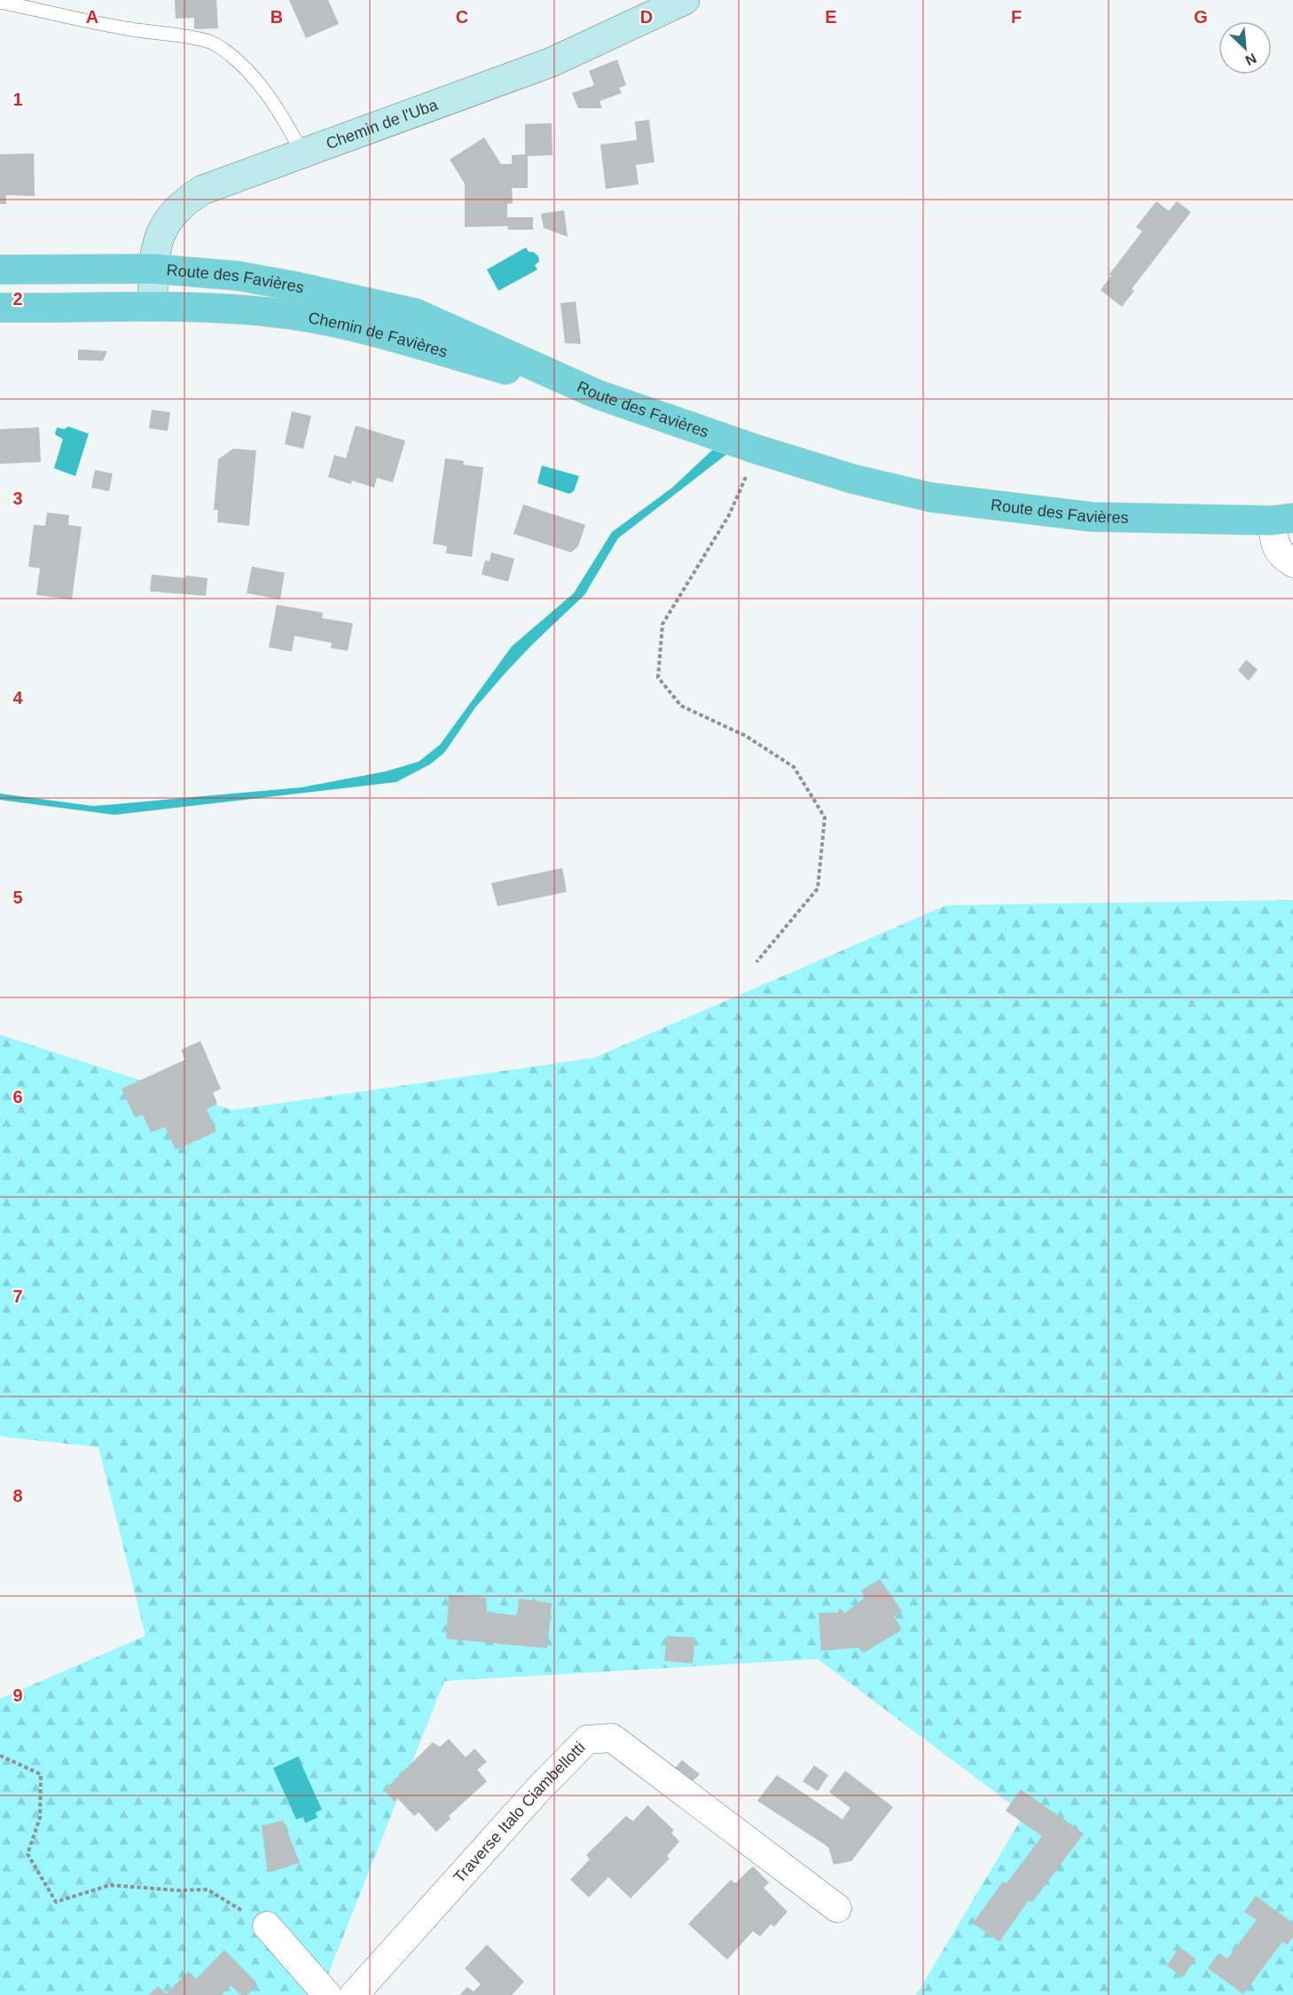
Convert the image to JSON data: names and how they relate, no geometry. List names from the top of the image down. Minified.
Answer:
{"streets":{"main road":["Route des Favières","Chemin de Favières"],"street":["Chemin de l'Uba","Traverse Italo Ciambellotti"]},"crossings":[["Chemin de l'Uba","Route des Favières"],["Chemin de l'Uba","Chemin de Favières"],["Route des Favières","Chemin de Favières"]],"north":"bottom right","grid":{"columns":["A","B","C","D","E","F","G"],"rows":["1","2","3","4","5","6","7","8","9"]}}
